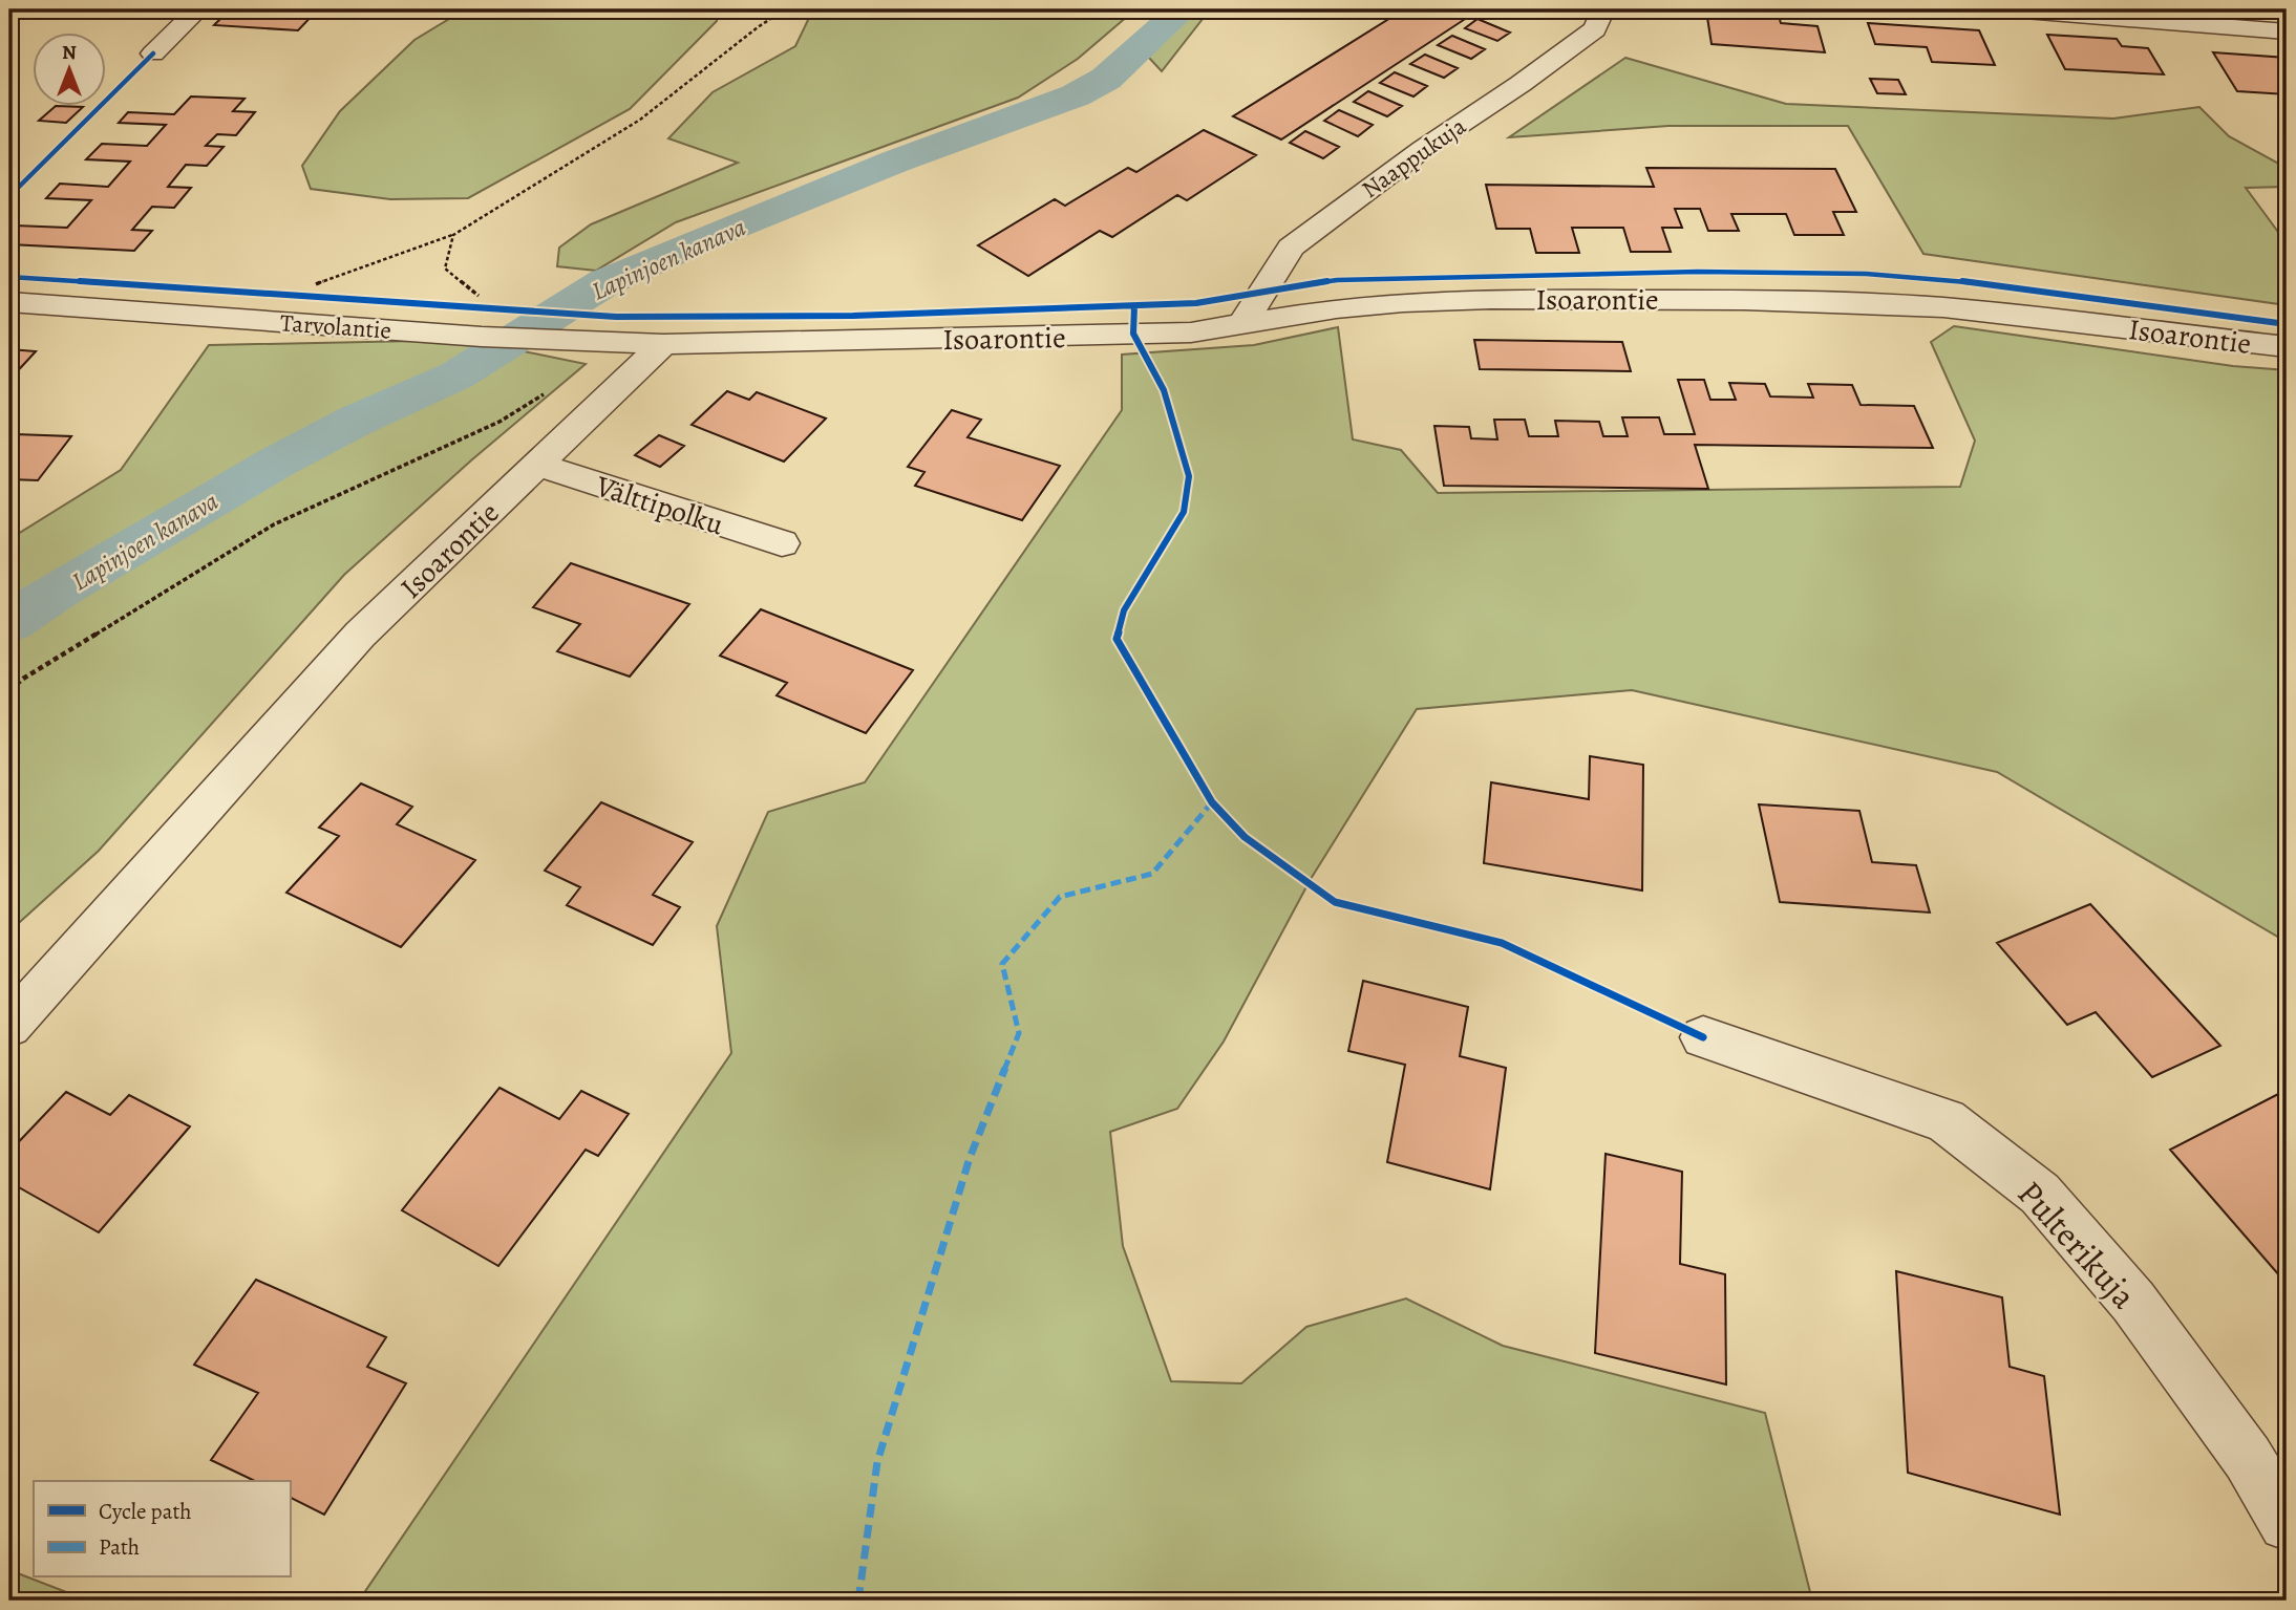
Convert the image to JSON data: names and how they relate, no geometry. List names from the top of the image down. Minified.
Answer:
{"streets":{"street":["Naappukuja","Isoarontie","Tarvolantie","Välttipolku","Pulterikuja"]},"crossings":[["Naappukuja","Isoarontie"],["Isoarontie","Tarvolantie"],["Isoarontie","Välttipolku"]],"water":["Lapinjoen kanava"],"legend":["Cycle path","Path"],"north":"top"}
